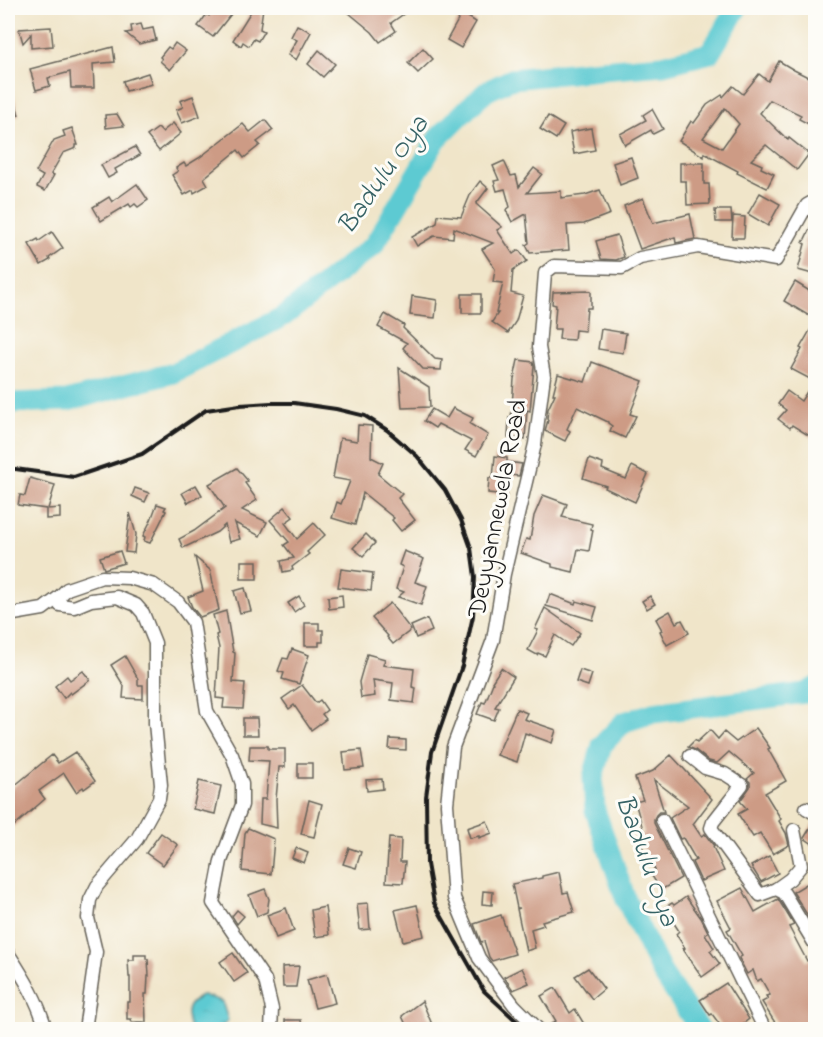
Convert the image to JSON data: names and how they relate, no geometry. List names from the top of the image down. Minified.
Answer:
{"streets":{"street":["Deyyannewela Road"]},"water":["Badulu Oya"]}
